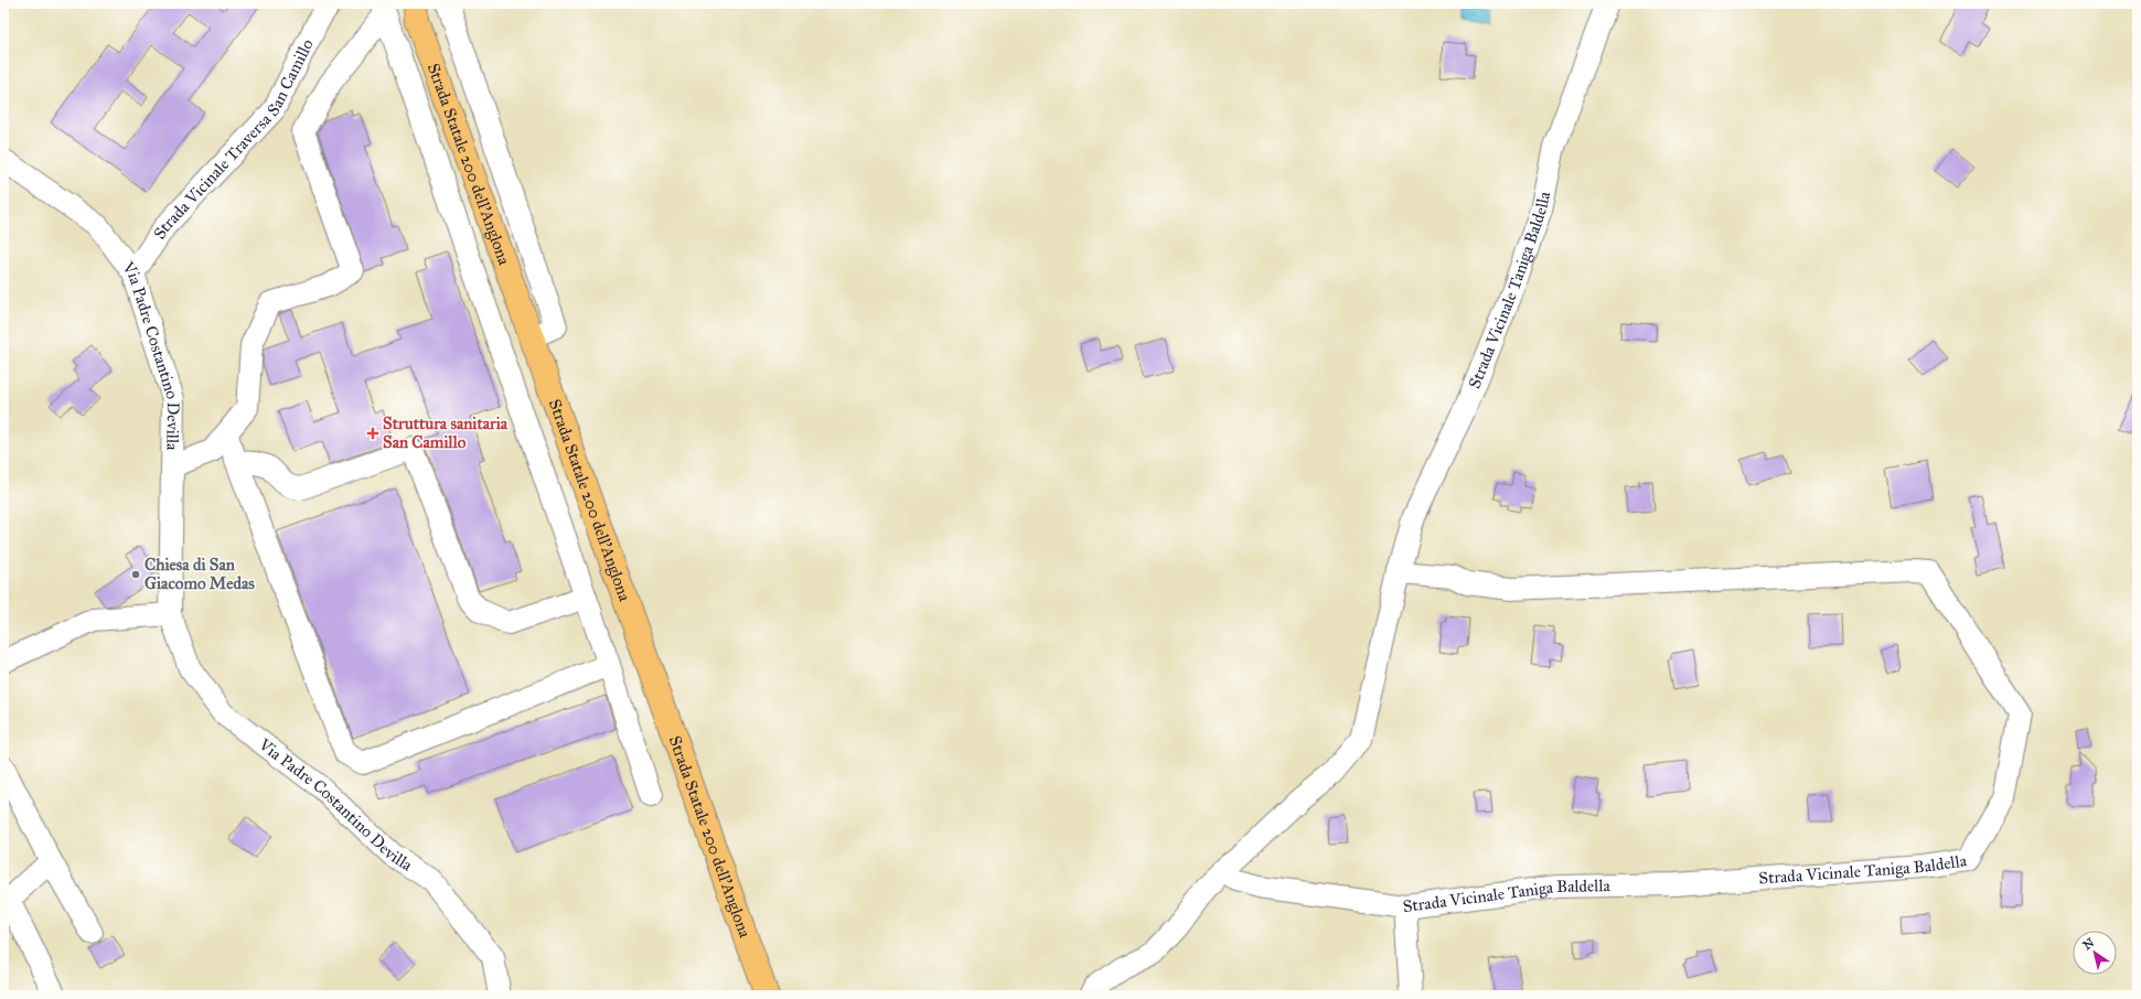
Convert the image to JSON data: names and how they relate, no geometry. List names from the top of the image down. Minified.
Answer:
{"streets":{"main road":["Strada Statale 200 dell'Anglona"],"street":["Strada Vicinale Traversa San Camillo","Strada Vicinale Taniga Baldella","Via Padre Costantino Devilla"]},"crossings":[["Strada Vicinale Traversa San Camillo","Via Padre Costantino Devilla"]],"places":{"health":["Struttura sanitaria San Camillo"],"other":["Chiesa di San Giacomo Medas"]},"north":"top left"}
